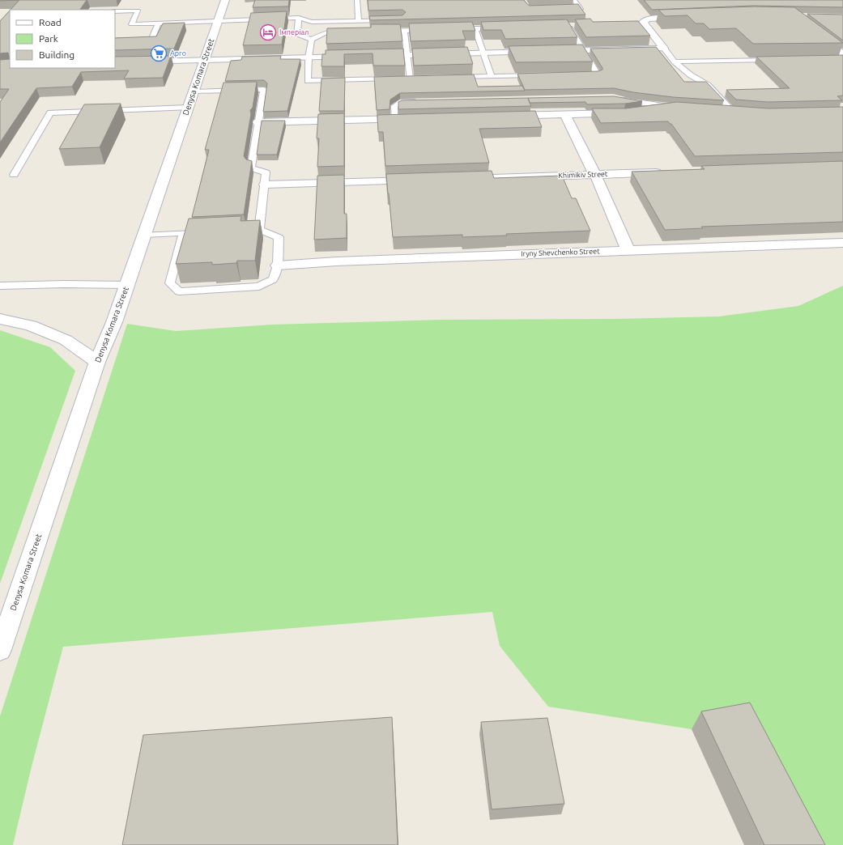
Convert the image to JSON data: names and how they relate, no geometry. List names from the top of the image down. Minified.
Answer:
{"streets":{"street":["Denysa Komara Street","Khimikiv Street","Iryny Shevchenko Street"]},"places":{"hotel":["Імперіал"],"supermarket":["Арго"]},"legend":["Road","Park","Building"]}
